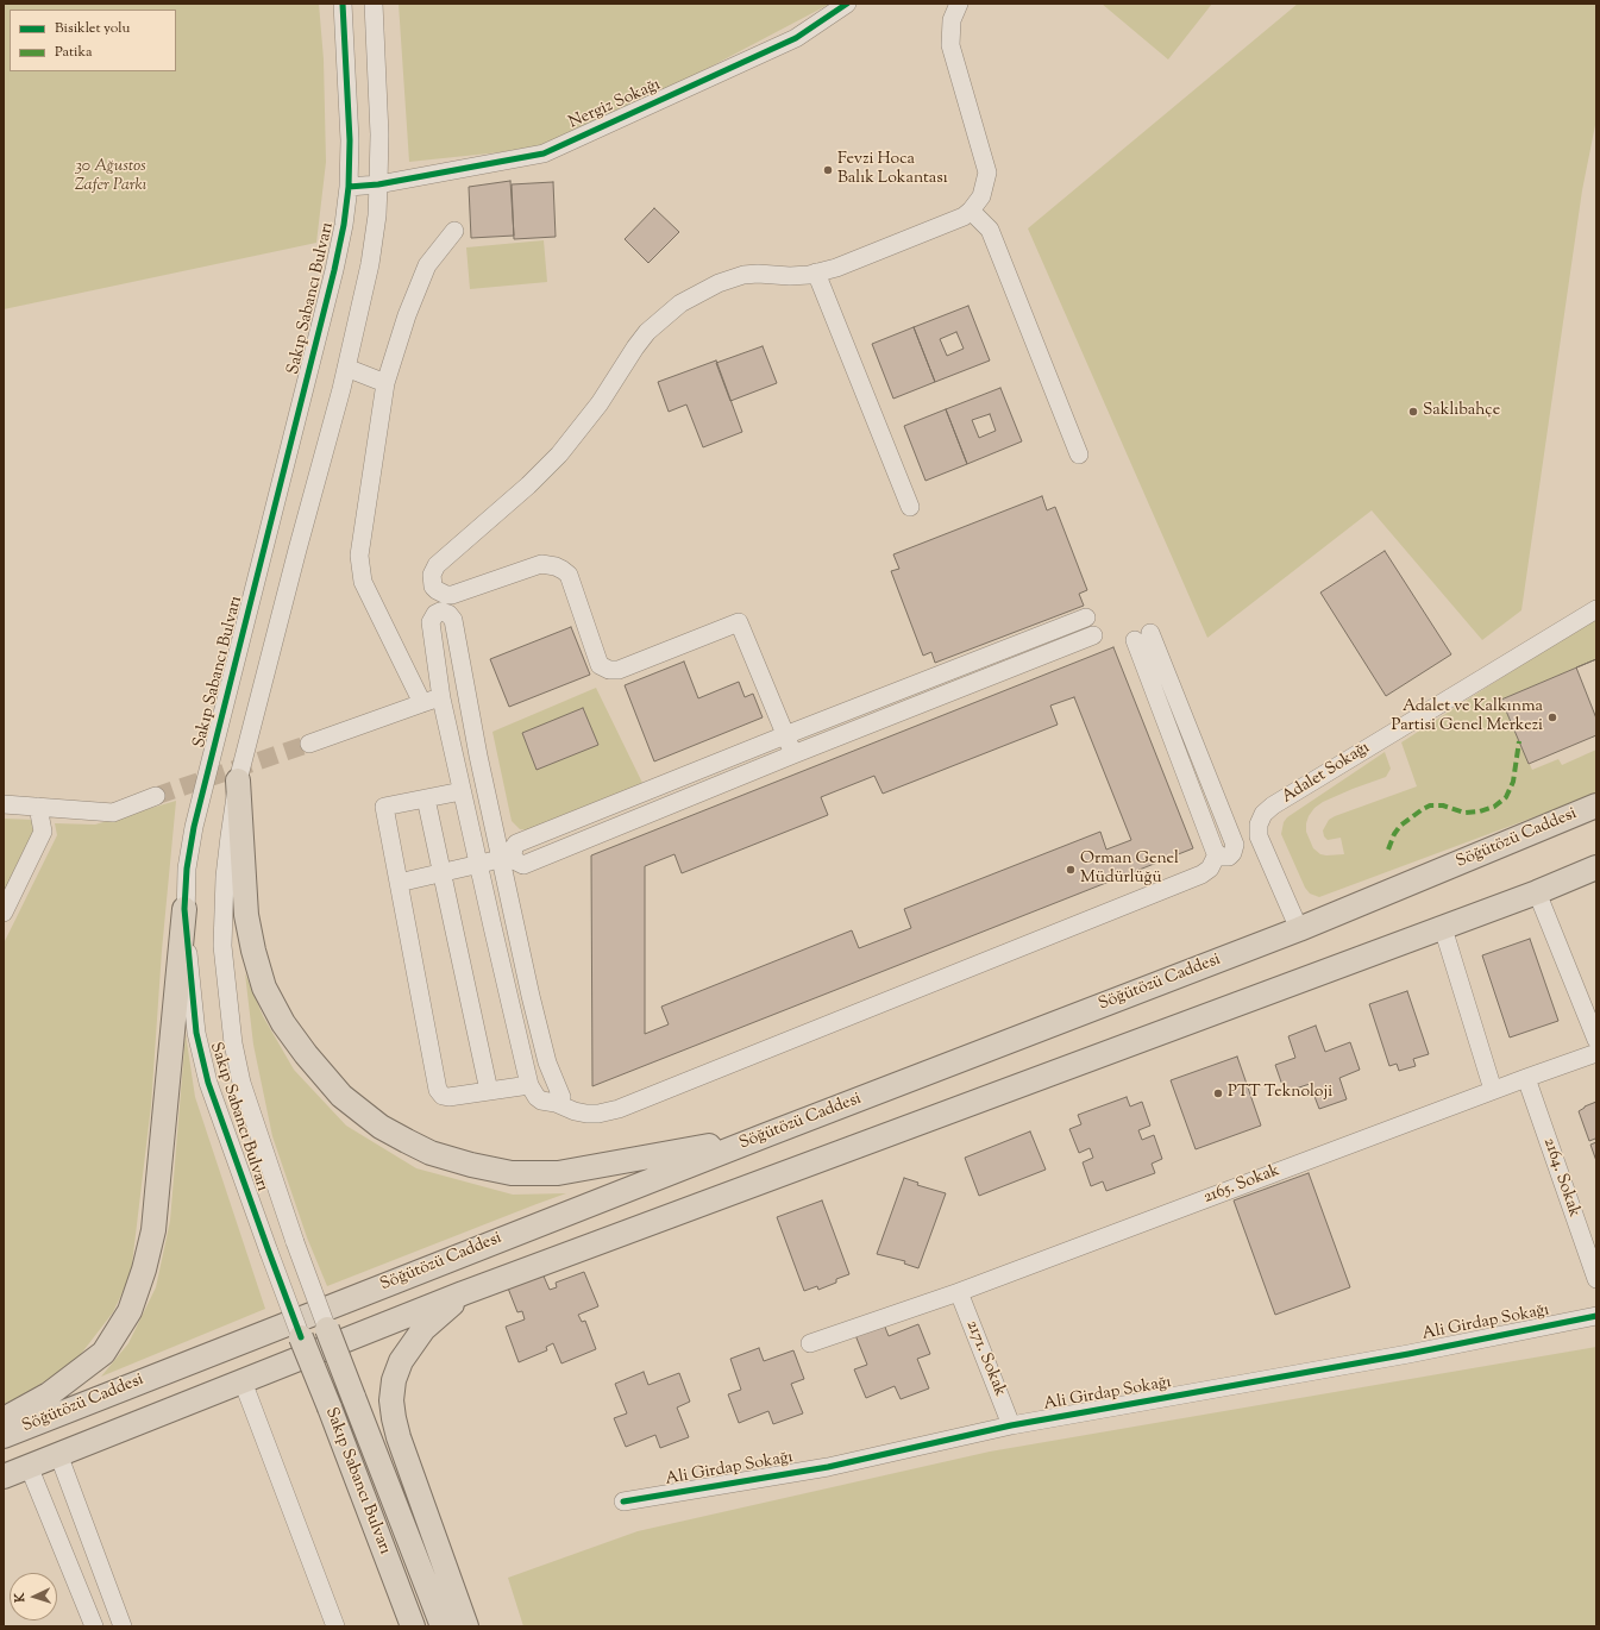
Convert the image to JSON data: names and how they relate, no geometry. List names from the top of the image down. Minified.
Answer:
{"streets":{"main road":["Sakıp Sabancı Bulvarı","Söğütözü Caddesi"],"street":["Nergiz Sokağı","Adalet Sokağı","2164. Sokak","2165. Sokak","Ali Girdap Sokağı","2171. Sokak"]},"crossings":[["Nergiz Sokağı","Sakıp Sabancı Bulvarı"],["Adalet Sokağı","Söğütözü Caddesi"],["2164. Sokak","2165. Sokak"],["2165. Sokak","2171. Sokak"],["Ali Girdap Sokağı","2171. Sokak"]],"parks":["30 Ağustos Zafer Parkı"],"places":["Fevzi Hoca Balık Lokantası","Saklıbahçe","Adalet ve Kalkınma Partisi Genel Merkezi","Orman Genel Müdürlüğü","PTT Teknoloji"],"legend":["Bisiklet yolu","Patika"],"north":"left"}
